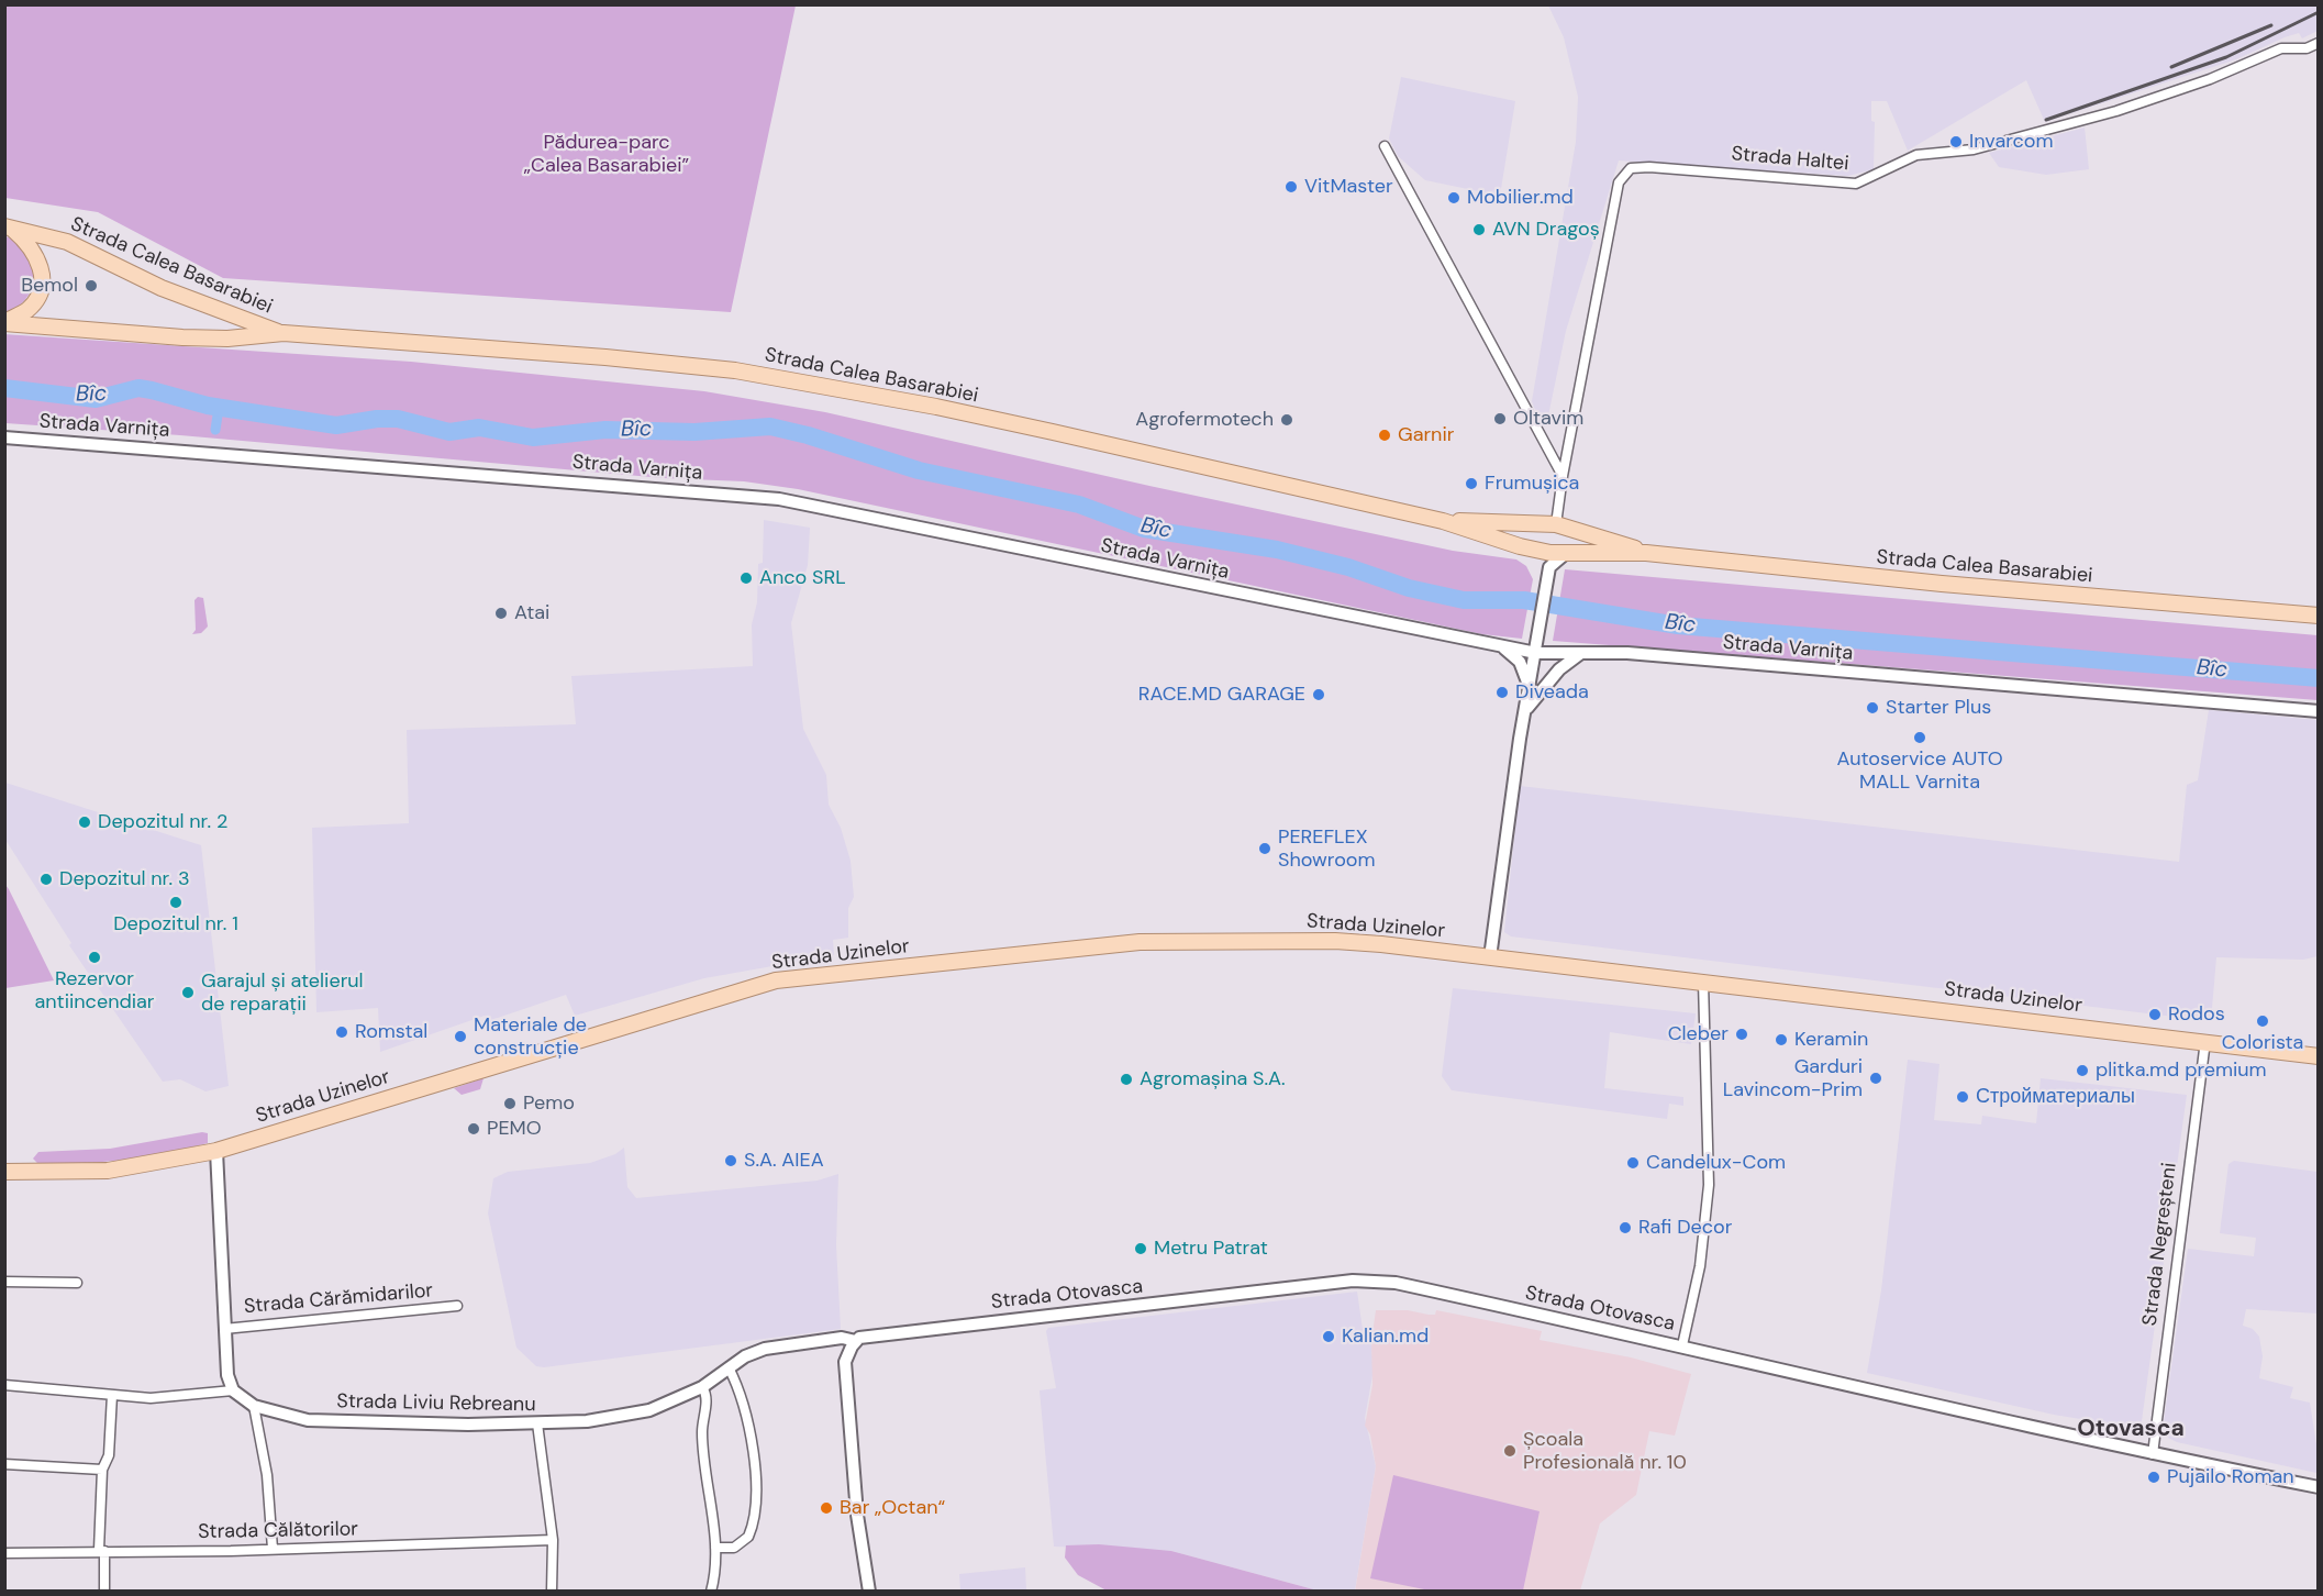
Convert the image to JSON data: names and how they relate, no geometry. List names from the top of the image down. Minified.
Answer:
{"streets":{"main road":["Strada Calea Basarabiei","Strada Uzinelor"],"street":["Strada Haltei","Strada Varnița","Strada Negreșteni","Strada Otovasca","Strada Cărămidarilor","Strada Liviu Rebreanu","Strada Călătorilor"]},"crossings":[["Strada Haltei","Strada Calea Basarabiei"],["Strada Uzinelor","Strada Negreșteni"],["Strada Negreșteni","Strada Otovasca"],["Strada Otovasca","Strada Liviu Rebreanu"]],"districts":["Otovasca"],"water":["Bîc"],"parks":["Pădurea-parc „Calea Basarabiei”"],"places":["Invarcom","VitMaster","Mobilier.md","AVN Dragoș","Bemol","Oltavim","Agrofermotech","Garnir","Frumușica","Anco SRL","Atai","Diveada","RACE.MD GARAGE","Starter Plus","Autoservice AUTO MALL Varnita","Depozitul nr. 2","PEREFLEX Showroom","Depozitul nr. 3","Depozitul nr. 1","Rezervor antiincendiar","Garajul și atelierul de reparații","Rodos","Colorista","Romstal","Cleber","Materiale de construcție","Keramin","plitka.md premium","Garduri Lavincom-Prim","Agromașina S.A.","Стройматериалы","Pemo","PEMO","S.A. AIEA","Candelux-Com","Rafi Decor","Metru Patrat","Kalian.md","Școala Profesională nr. 10","Pujailo Roman","Bar „Octan“"]}
